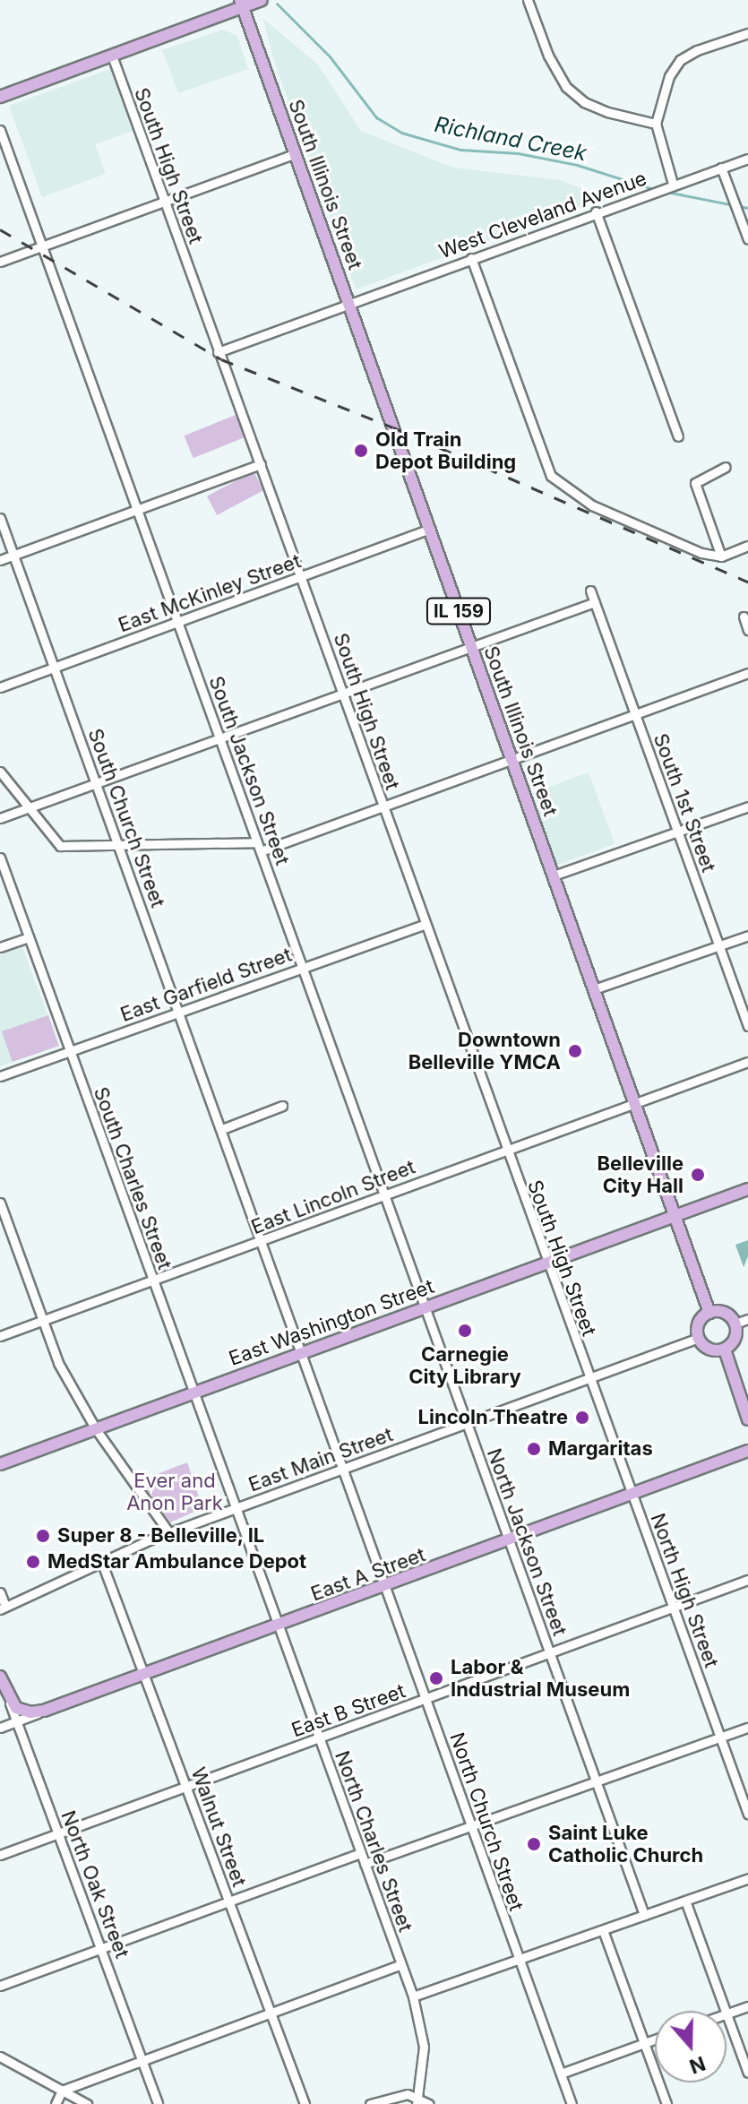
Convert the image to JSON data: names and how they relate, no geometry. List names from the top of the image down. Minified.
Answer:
{"streets":{"main road":["South Illinois Street","IL 159","East Washington Street","East A Street","North Oak Street"],"street":["South High Street","West Cleveland Avenue","East McKinley Street","South Jackson Street","South 1st Street","South Church Street","East Garfield Street","South Charles Street","East Lincoln Street","East Main Street","North Jackson Street","North High Street","East B Street","North Church Street","Walnut Street","North Charles Street"]},"crossings":[["South High Street","West Cleveland Avenue"],["South High Street","East McKinley Street"],["South High Street","East Garfield Street"],["South High Street","East Lincoln Street"],["South High Street","East Washington Street"],["South High Street","East Main Street"],["South High Street","North High Street"],["South Illinois Street","West Cleveland Avenue"],["South Illinois Street","East McKinley Street"],["South Illinois Street","East Lincoln Street"],["South Illinois Street","East Washington Street"],["South Illinois Street","East Main Street"],["East McKinley Street","South Jackson Street"],["East McKinley Street","South Church Street"],["South Jackson Street","East Garfield Street"],["South Jackson Street","East Lincoln Street"],["South Jackson Street","East Washington Street"],["South Jackson Street","East Main Street"],["South Jackson Street","North Jackson Street"],["South Church Street","East Garfield Street"],["South Church Street","East Lincoln Street"],["South Church Street","East Washington Street"],["South Church Street","East Main Street"],["South Church Street","North Church Street"],["East Garfield Street","South Charles Street"],["South Charles Street","East Lincoln Street"],["South Charles Street","East Washington Street"],["South Charles Street","East Main Street"],["South Charles Street","North Charles Street"],["East Main Street","North Jackson Street"],["East Main Street","North High Street"],["East Main Street","North Church Street"],["East Main Street","Walnut Street"],["East Main Street","North Charles Street"],["North Jackson Street","East A Street"],["North Jackson Street","East B Street"],["East A Street","North High Street"],["East A Street","North Church Street"],["East A Street","Walnut Street"],["East A Street","North Charles Street"],["East A Street","North Oak Street"],["North High Street","East B Street"],["East B Street","North Church Street"],["East B Street","Walnut Street"],["East B Street","North Charles Street"],["East B Street","North Oak Street"]],"water":["Richland Creek"],"parks":["Ever and Anon Park"],"places":["Old Train Depot Building","Downtown Belleville YMCA","Belleville City Hall","Carnegie City Library","Lincoln Theatre","Margaritas","Super 8 - Belleville, IL","MedStar Ambulance Depot","Labor & Industrial Museum","Saint Luke Catholic Church"],"north":"bottom"}
